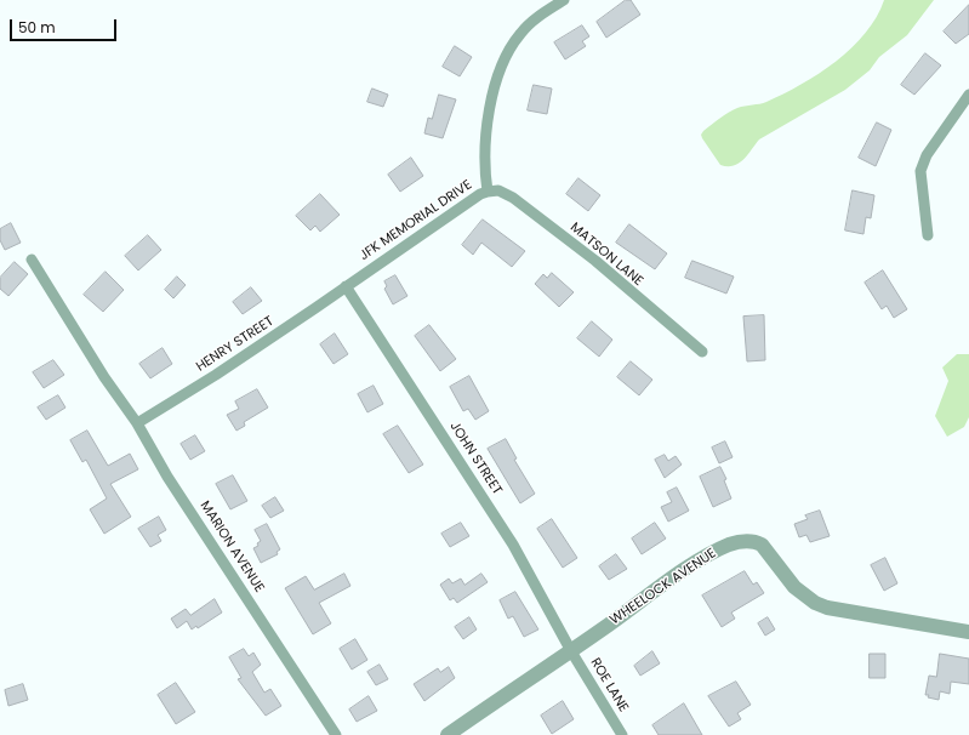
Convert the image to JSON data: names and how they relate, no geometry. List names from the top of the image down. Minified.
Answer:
{"streets":{"street":["JFK MEMORIAL DRIVE","MATSON LANE","HENRY STREET","JOHN STREET","MARION AVENUE","WHEELOCK AVENUE","ROE LANE"]},"crossings":[["JFK MEMORIAL DRIVE","MATSON LANE"],["JFK MEMORIAL DRIVE","HENRY STREET"],["JFK MEMORIAL DRIVE","JOHN STREET"],["HENRY STREET","JOHN STREET"],["HENRY STREET","MARION AVENUE"],["JOHN STREET","WHEELOCK AVENUE"],["JOHN STREET","ROE LANE"],["WHEELOCK AVENUE","ROE LANE"]],"scale_bar":"50 m"}
